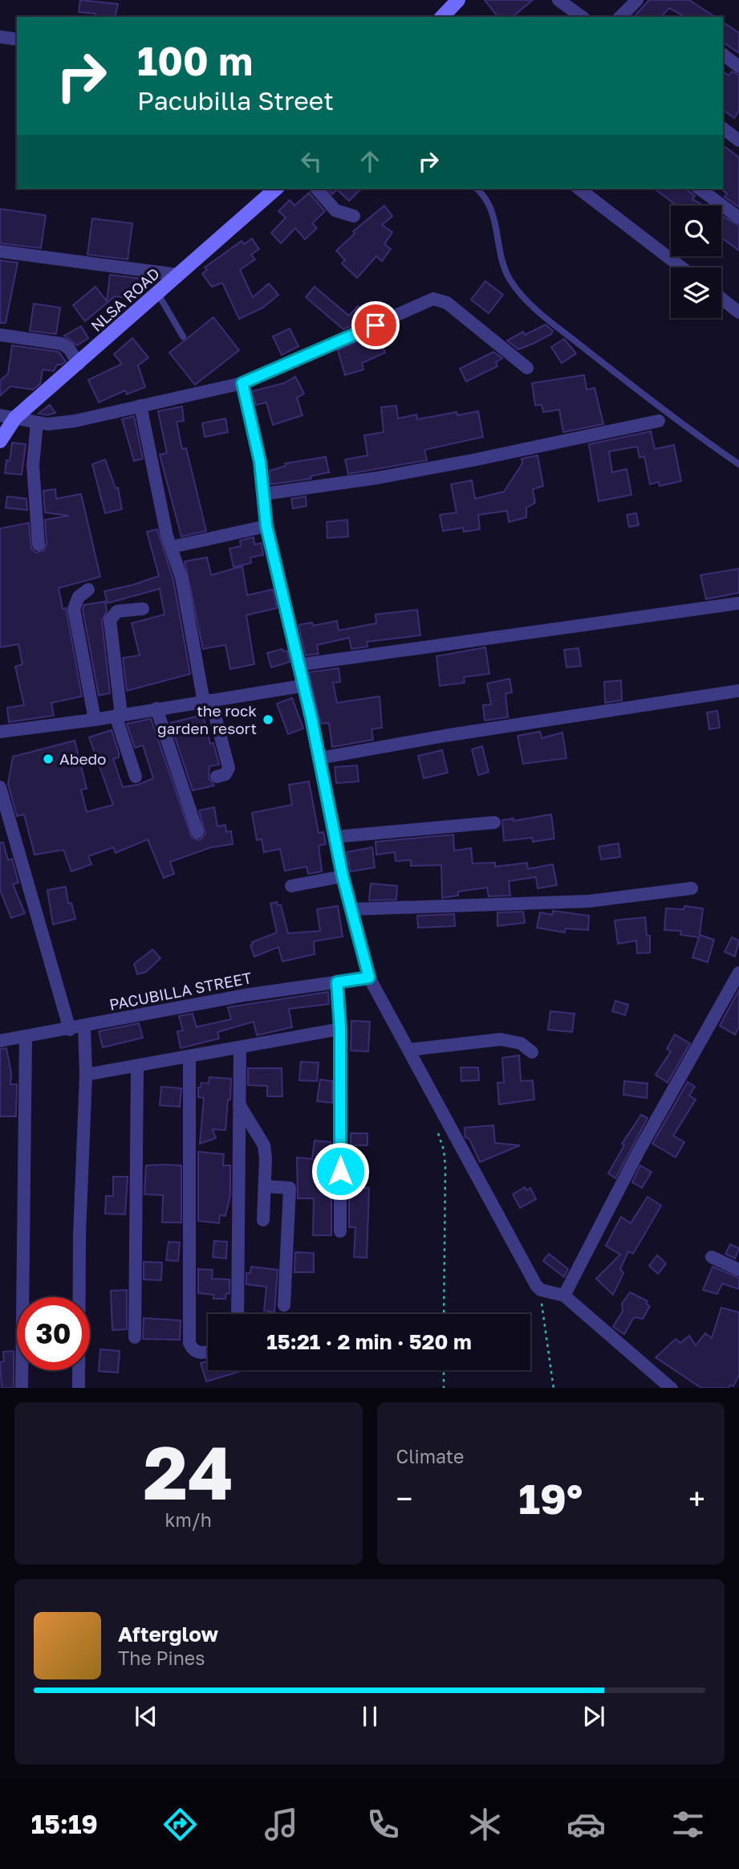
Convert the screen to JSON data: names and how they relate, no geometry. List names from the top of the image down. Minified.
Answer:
{"streets":{"main road":["NLSA ROAD"],"street":["PACUBILLA STREET"]},"places":["the rock garden resort","Abedo"],"page":{"turn":["100 m","Pacubilla Street"],"limit":"30","trip":"15:21 · 2 min · 520 m","tile":[["24","km/h"],"Climate"],"heat":["−","19°","+"],"song":["Afterglow","The Pines"],"tabs":"15:19"}}
